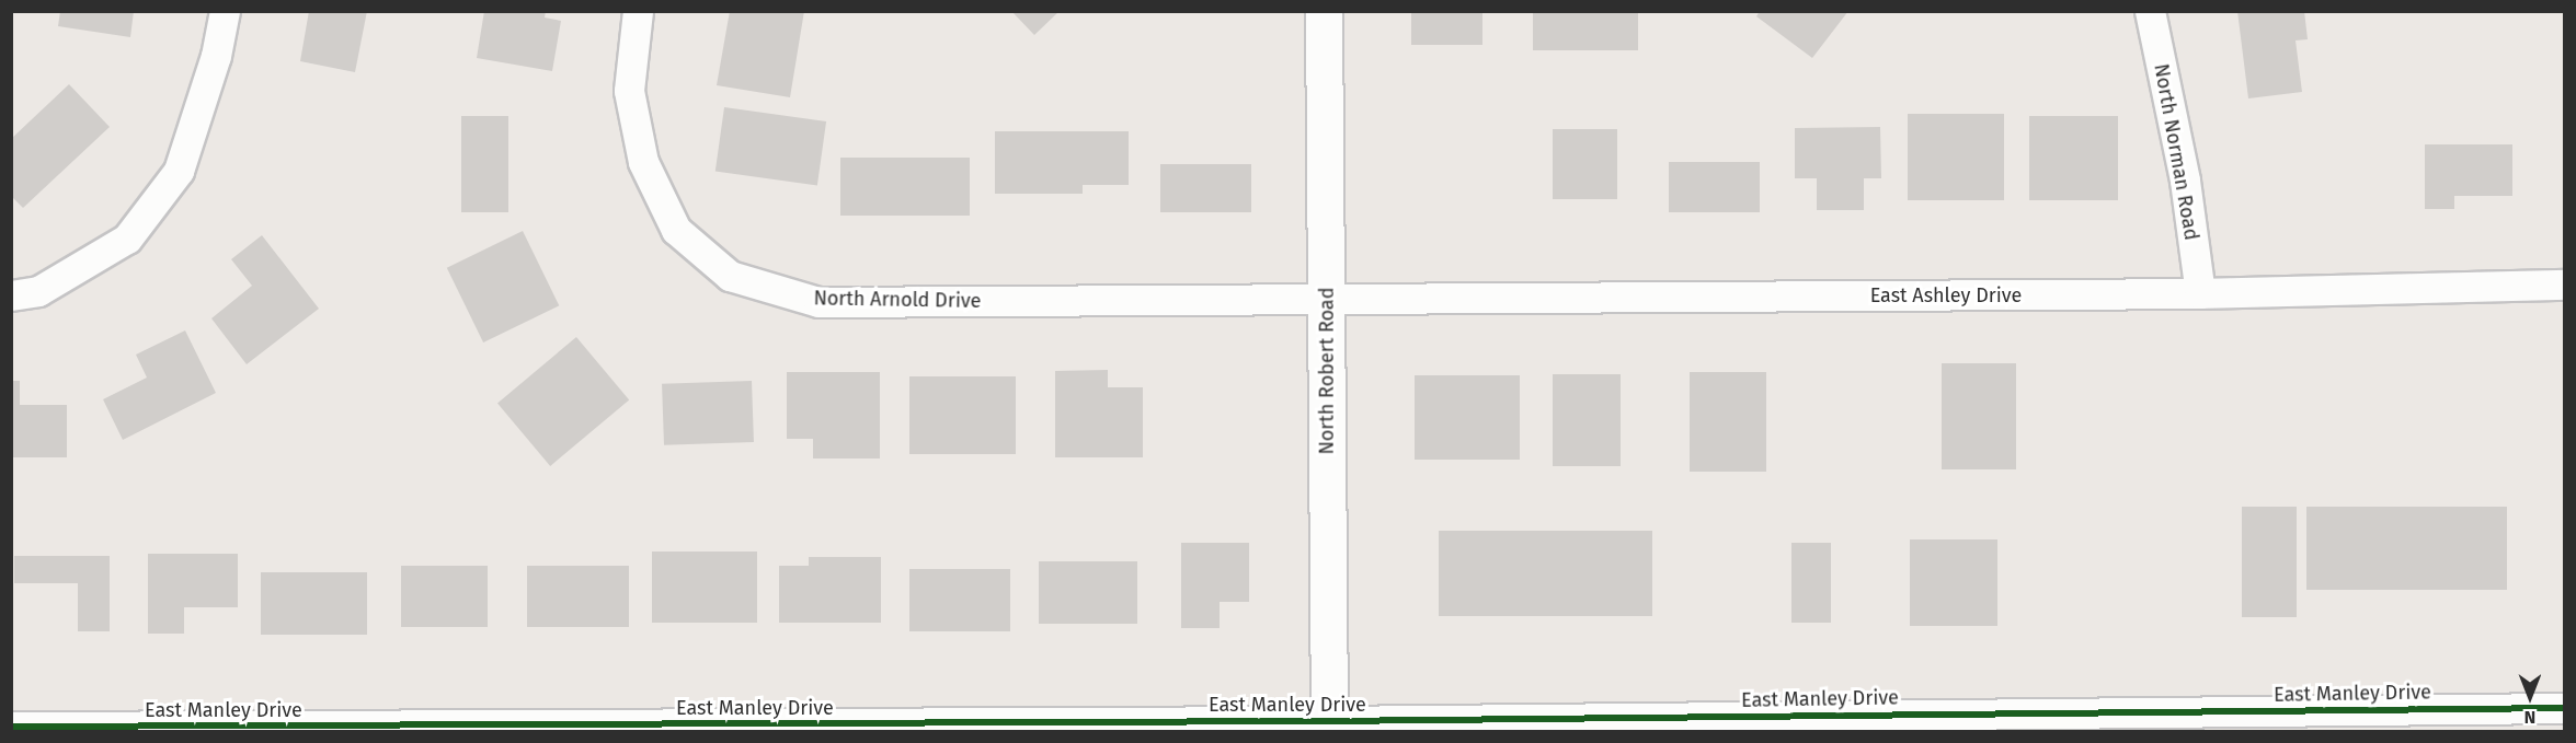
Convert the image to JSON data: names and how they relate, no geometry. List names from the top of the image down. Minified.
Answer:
{"streets":{"main road":["North Robert Road"],"street":["North Norman Road","East Ashley Drive","North Arnold Drive","East Manley Drive"]},"crossings":[["North Norman Road","East Ashley Drive"],["East Ashley Drive","North Arnold Drive"],["East Ashley Drive","North Robert Road"],["North Arnold Drive","North Robert Road"],["North Robert Road","East Manley Drive"]],"north":"bottom"}
